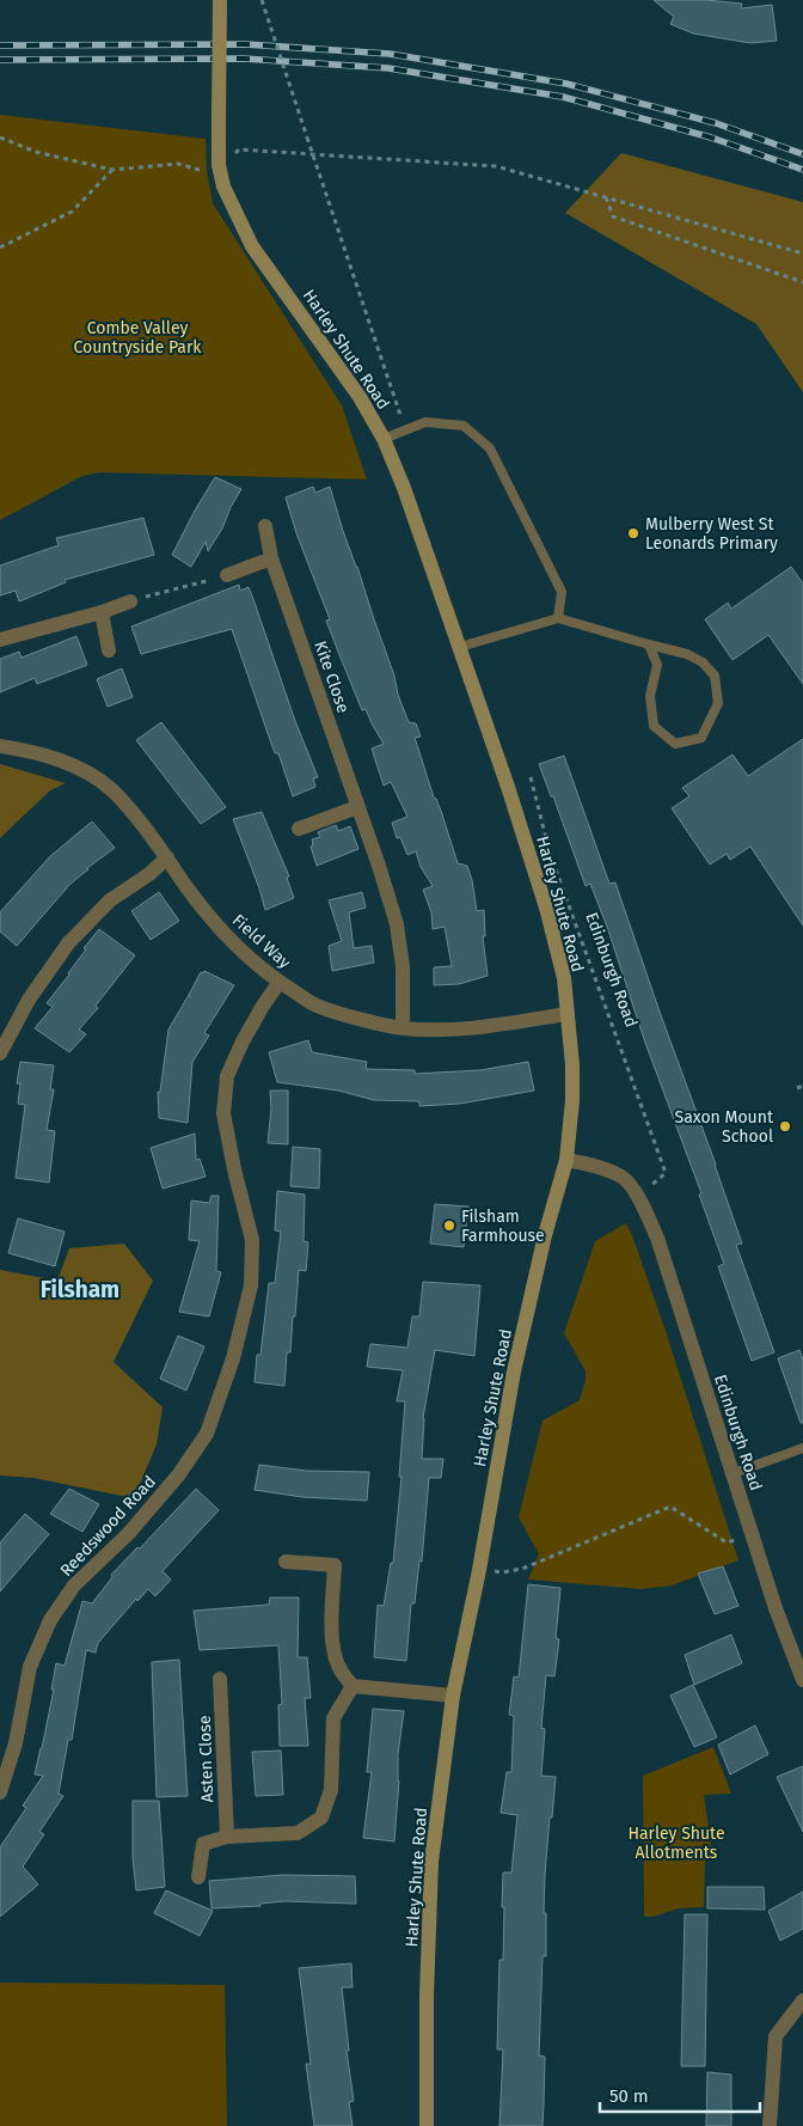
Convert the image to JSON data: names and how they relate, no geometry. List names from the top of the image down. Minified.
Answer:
{"streets":{"main road":["Harley Shute Road"],"street":["Kite Close","Field Way","Edinburgh Road","Reedswood Road","Asten Close"]},"crossings":[["Harley Shute Road","Field Way"],["Harley Shute Road","Edinburgh Road"],["Kite Close","Field Way"],["Field Way","Reedswood Road"]],"districts":["Filsham"],"parks":["Combe Valley Countryside Park","Harley Shute Allotments"],"places":["Mulberry West St Leonards Primary","Saxon Mount School","Filsham Farmhouse"],"scale_bar":"50 m"}
